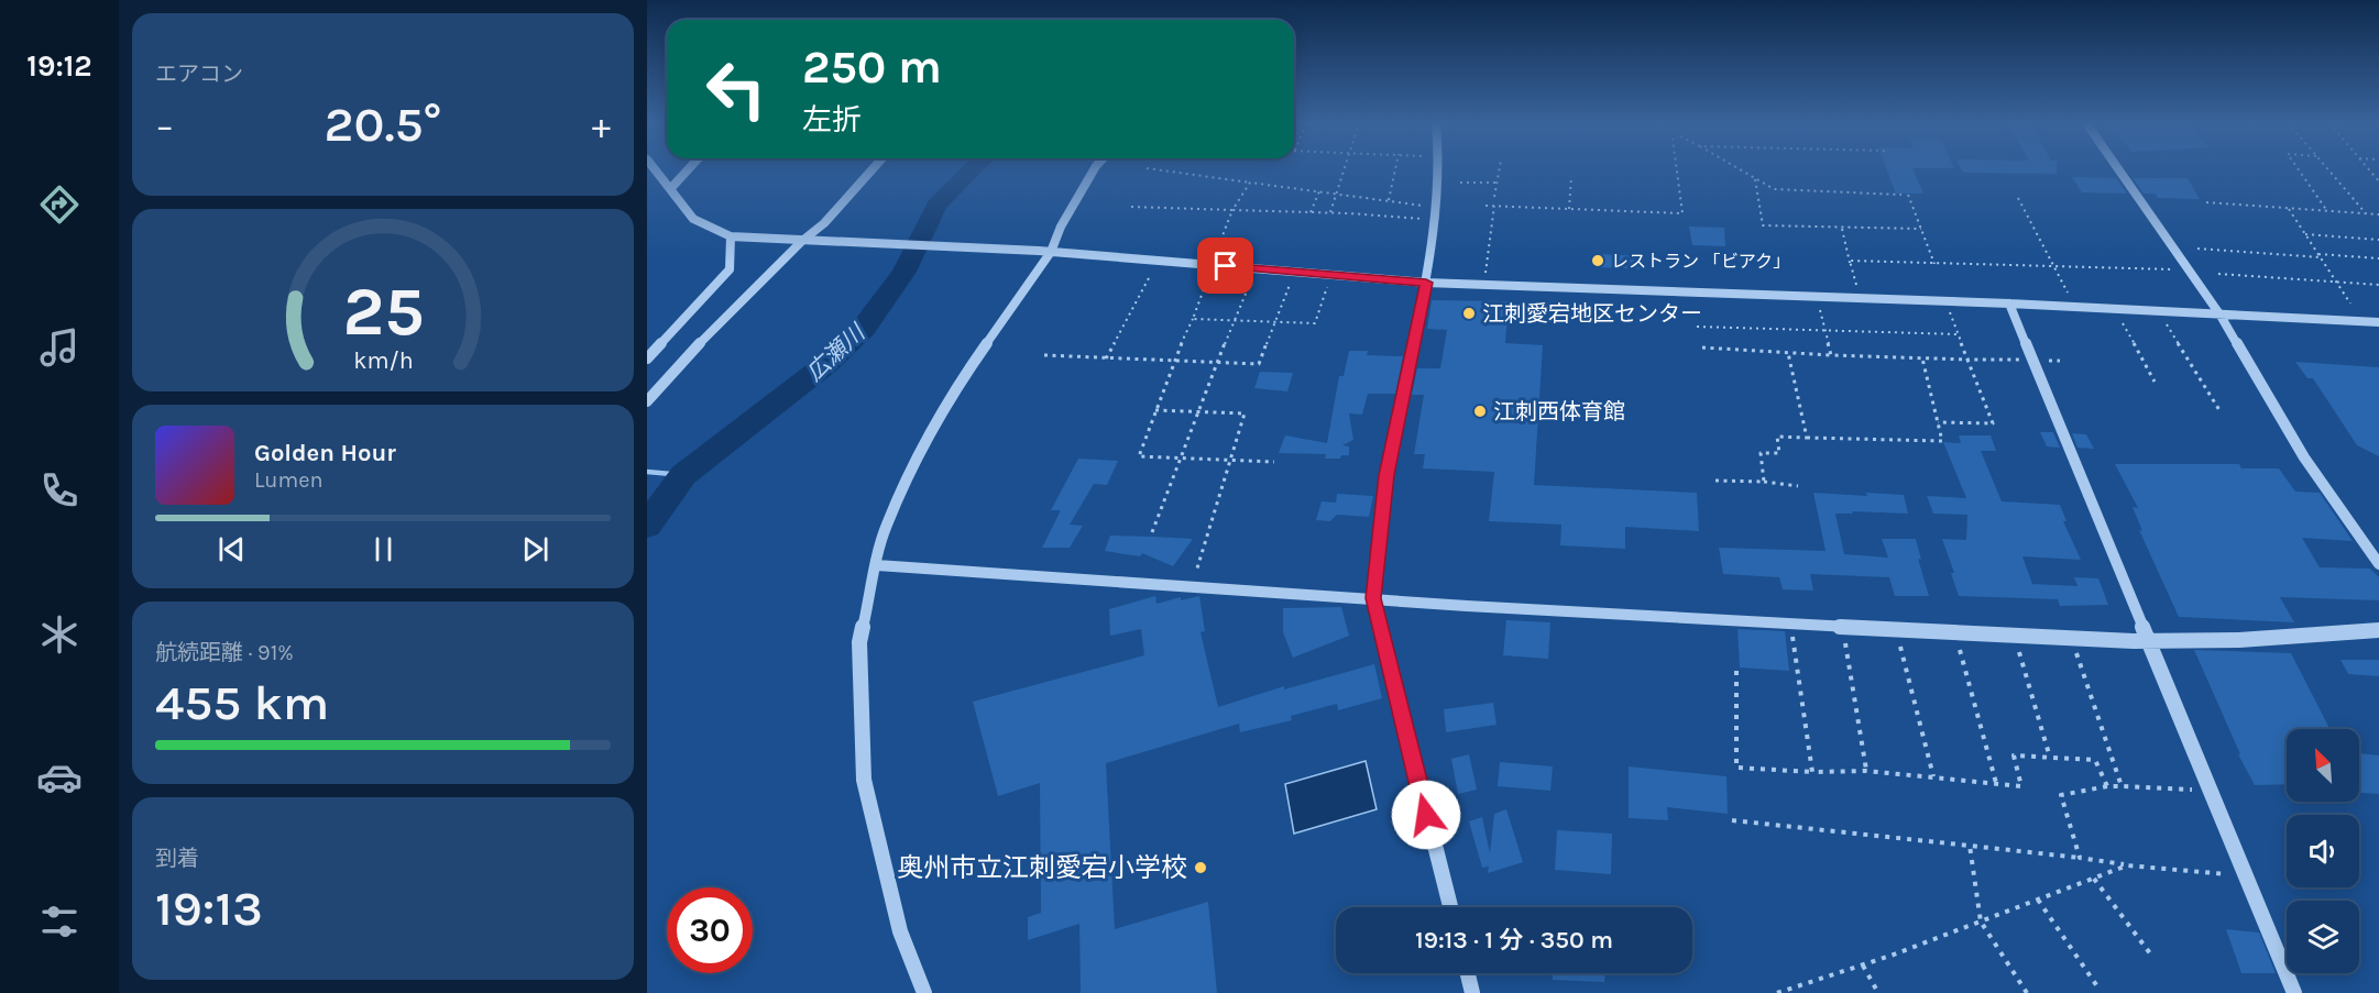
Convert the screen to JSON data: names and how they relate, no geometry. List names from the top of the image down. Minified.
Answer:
{"water":["広瀬川"],"places":["レストラン 「ビアク」","江刺愛宕地区センター","江刺西体育館","奥州市立江刺愛宕小学校"],"north":"top left","page":{"tabs":"19:12","tile":["エアコン",["航続距離 · 91%","455 km"],["到着","19:13"]],"turn":["250 m","左折"],"heat":["−","20.5°","+"],"song":["Golden Hour","Lumen"],"limit":"30","trip":"19:13 · 1 分 · 350 m","gauge":["25","km/h"]}}
